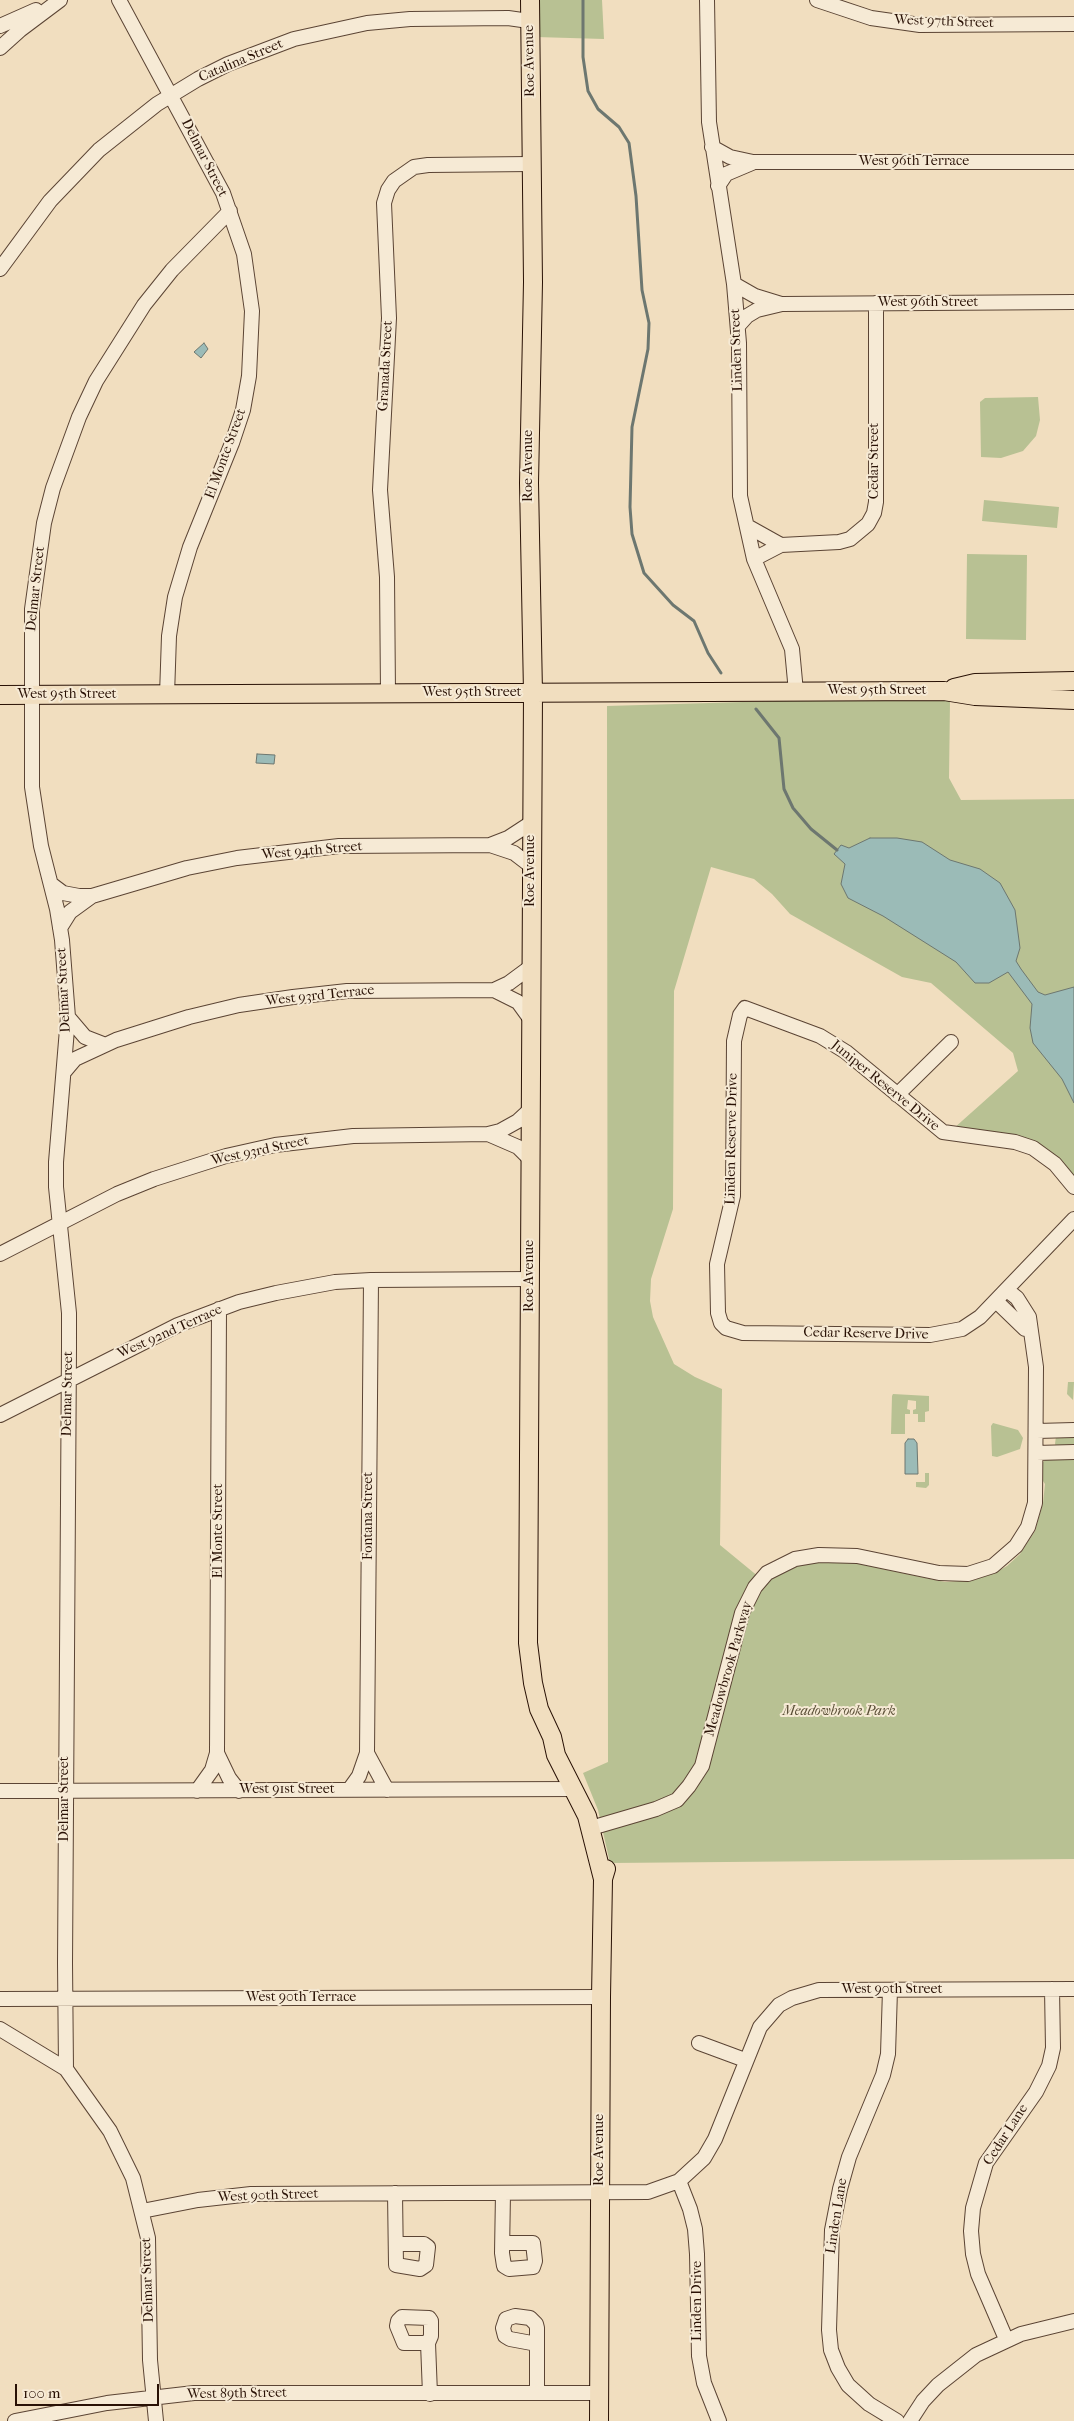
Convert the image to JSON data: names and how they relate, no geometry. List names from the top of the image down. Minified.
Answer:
{"streets":{"main road":["Roe Avenue","West 95th Street"],"street":["West 97th Street","Catalina Street","Delmar Street","West 96th Terrace","West 96th Street","Linden Street","Granada Street","El Monte Street","Cedar Street","West 94th Street","West 93rd Terrace","Juniper Reserve Drive","Linden Reserve Drive","West 93rd Street","West 92nd Terrace","Cedar Reserve Drive","Fontana Street","Meadowbrook Parkway","West 91st Street","West 90th Street","West 90th Terrace","Cedar Lane","Linden Lane","Linden Drive","West 89th Street"]},"crossings":[["Catalina Street","Roe Avenue"],["Catalina Street","Delmar Street"],["Roe Avenue","Granada Street"],["Roe Avenue","West 95th Street"],["Roe Avenue","West 94th Street"],["Roe Avenue","West 93rd Terrace"],["Roe Avenue","West 93rd Street"],["Roe Avenue","West 92nd Terrace"],["Roe Avenue","Meadowbrook Parkway"],["Roe Avenue","West 91st Street"],["Roe Avenue","West 90th Street"],["Roe Avenue","West 90th Terrace"],["Roe Avenue","West 89th Street"],["Delmar Street","El Monte Street"],["Delmar Street","West 95th Street"],["Delmar Street","West 94th Street"],["Delmar Street","West 93rd Terrace"],["Delmar Street","West 93rd Street"],["Delmar Street","West 92nd Terrace"],["Delmar Street","West 91st Street"],["Delmar Street","West 90th Street"],["Delmar Street","West 90th Terrace"],["Delmar Street","West 89th Street"],["West 96th Terrace","Linden Street"],["West 96th Street","Linden Street"],["West 96th Street","Cedar Street"],["Linden Street","Cedar Street"],["Linden Street","West 95th Street"],["Granada Street","West 95th Street"],["El Monte Street","West 95th Street"],["El Monte Street","West 92nd Terrace"],["El Monte Street","West 91st Street"],["Juniper Reserve Drive","Linden Reserve Drive"],["Linden Reserve Drive","Cedar Reserve Drive"],["West 92nd Terrace","Fontana Street"],["Fontana Street","West 91st Street"],["West 90th Street","Cedar Lane"],["West 90th Street","Linden Lane"],["West 90th Street","Linden Drive"]],"parks":["Meadowbrook Park"],"scale_bar":"100 m"}
